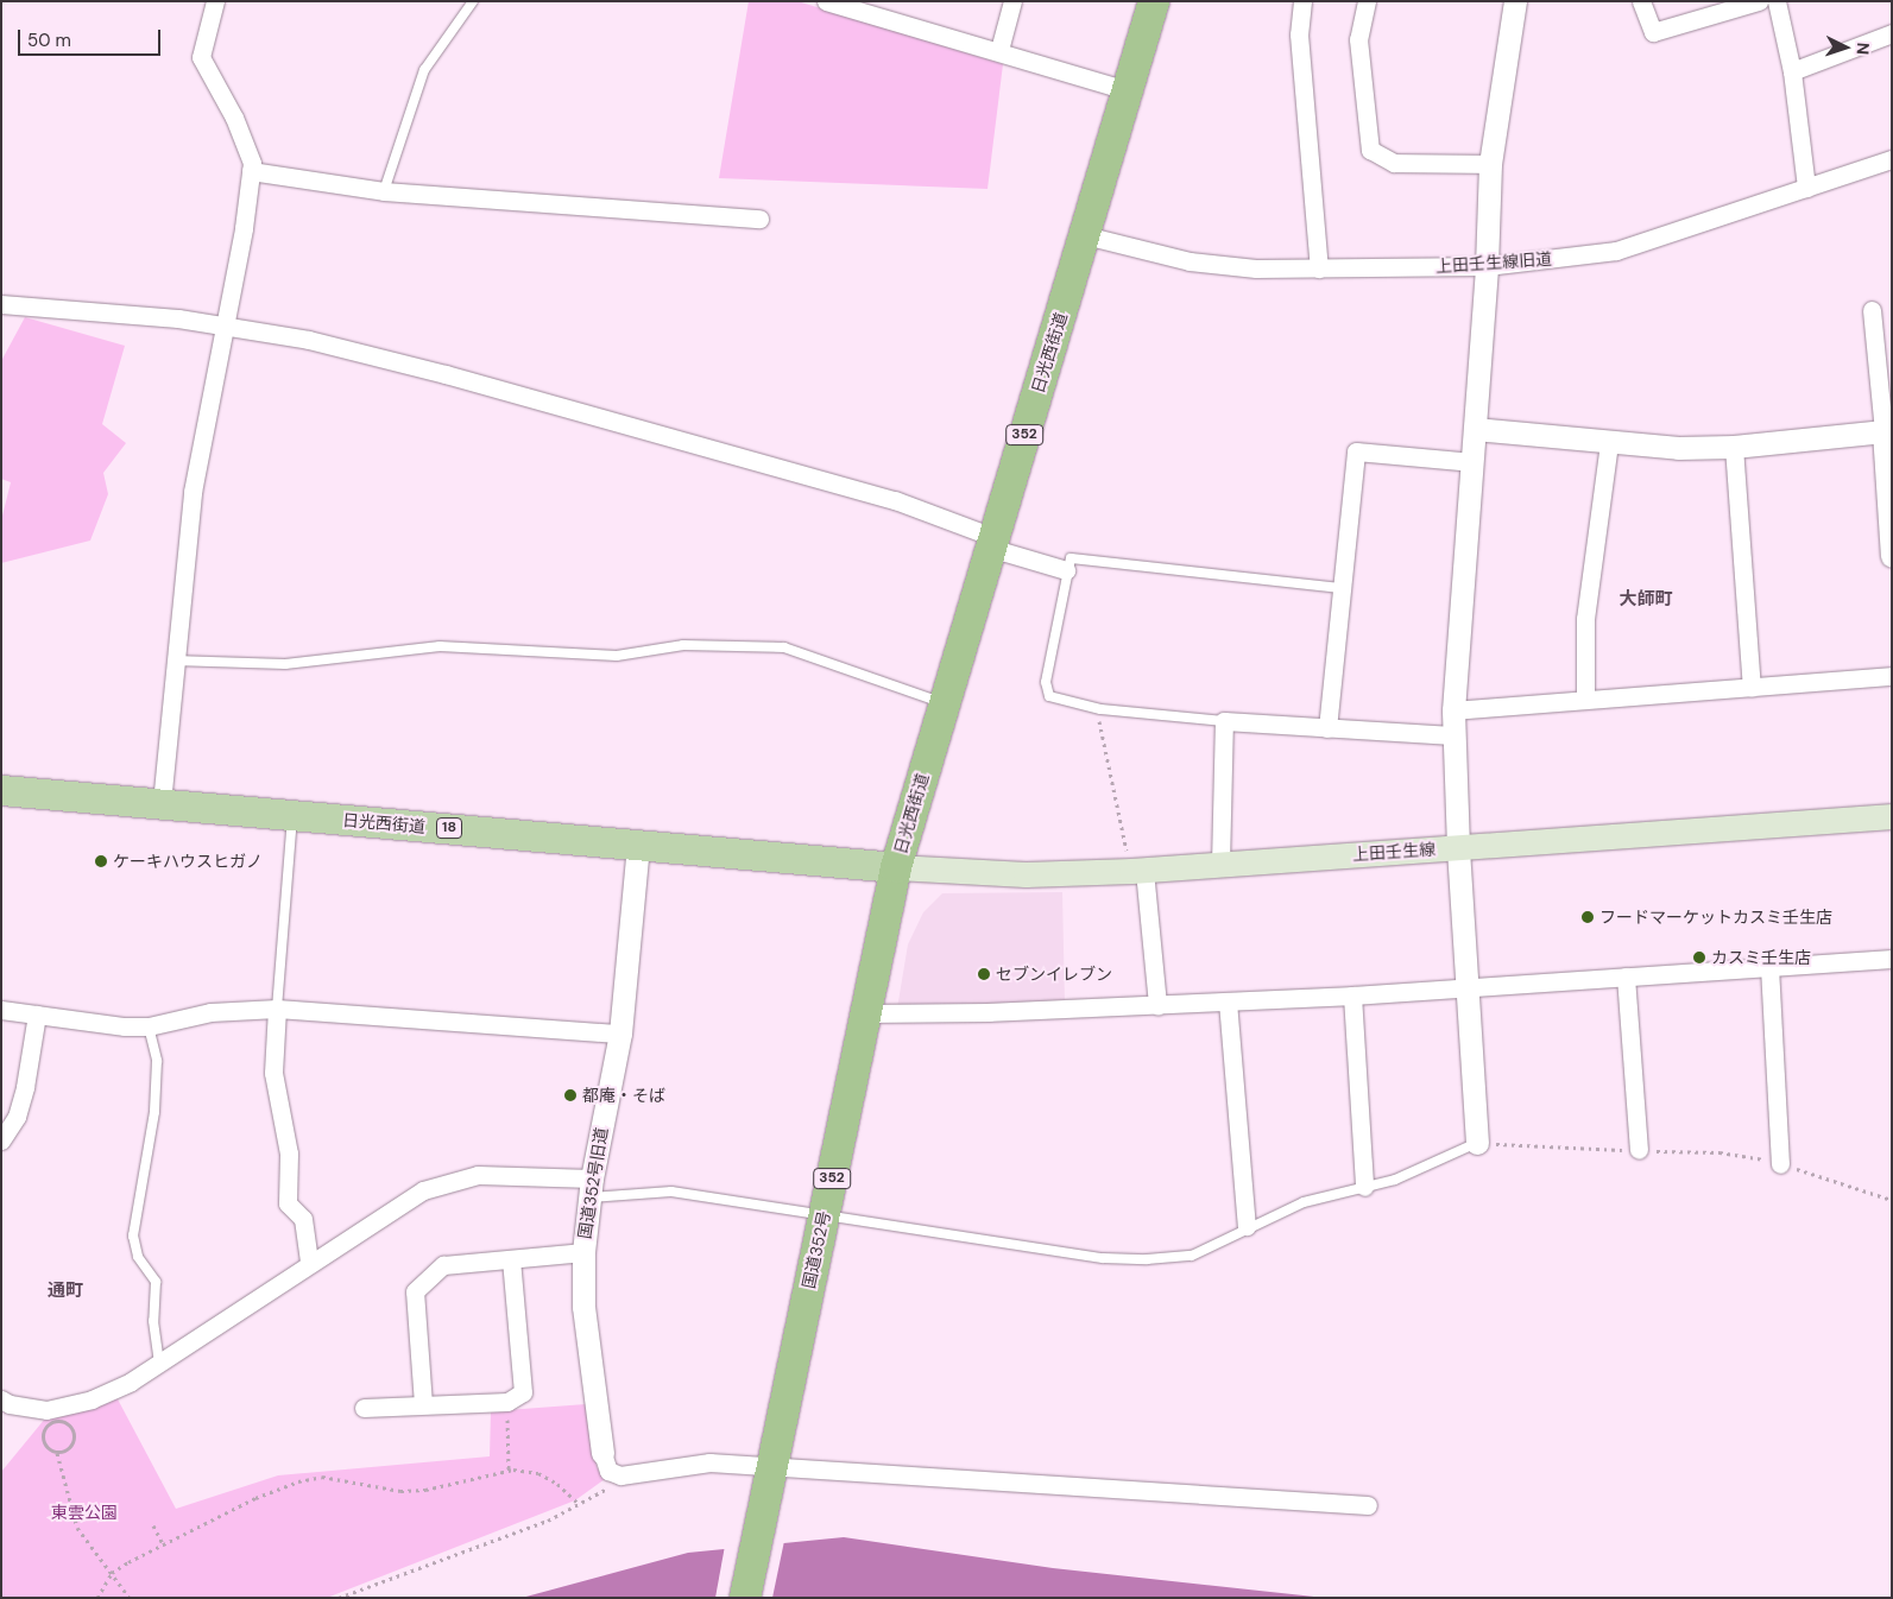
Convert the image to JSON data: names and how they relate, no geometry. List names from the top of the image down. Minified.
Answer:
{"streets":{"highway":["日光西街道","352","国道352号"],"main road":["18","上田壬生線"],"street":["上田壬生線旧道","国道352号旧道"]},"crossings":[["上田壬生線旧道","日光西街道"],["日光西街道","上田壬生線"],["日光西街道","国道352号旧道"],["日光西街道","国道352号"],["上田壬生線","国道352号"]],"districts":["大師町","通町"],"parks":["東雲公園"],"places":["ケーキハウスヒガノ","フードマーケットカスミ壬生店","カスミ壬生店","セブンイレブン","都庵・そば"],"scale_bar":"50 m","north":"right"}
